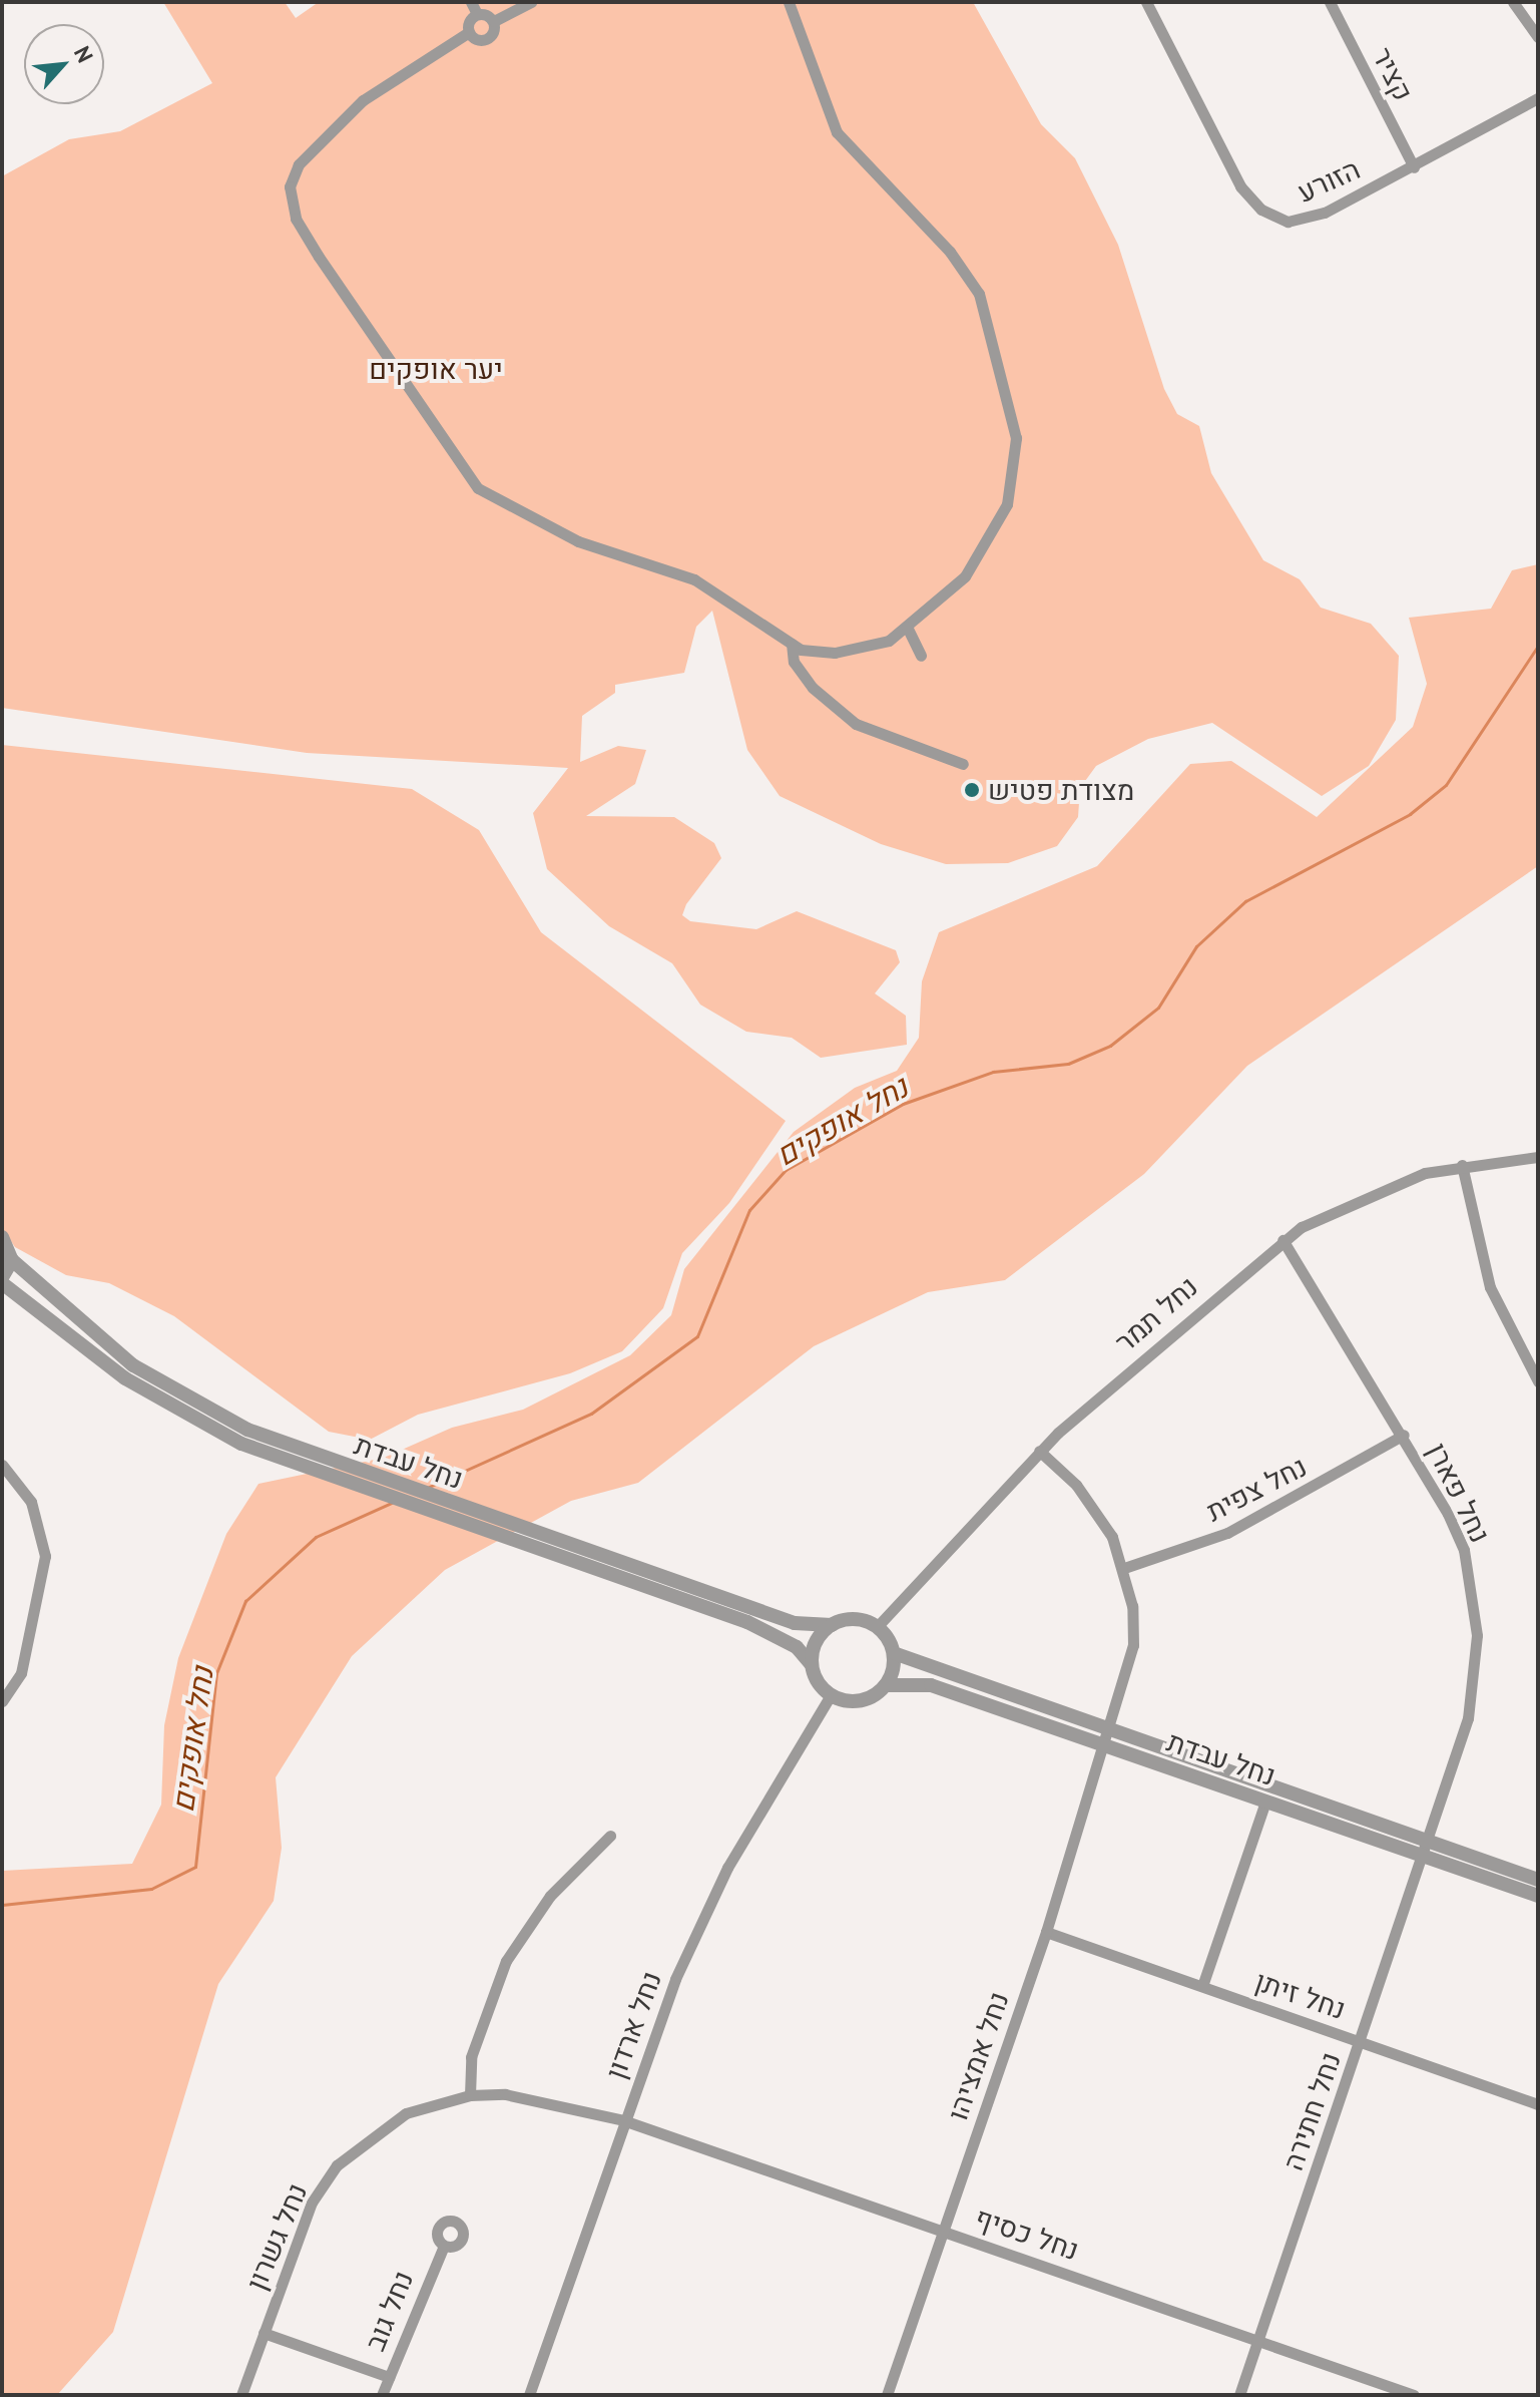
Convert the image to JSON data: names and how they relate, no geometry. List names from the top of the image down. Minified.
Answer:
{"streets":{"street":["קציר","הזורע","נחל תמר","נחל עבדת","נחל צפית","נחל פארן","נחל זיתן","נחל ארדון","נחל אמציהו","נחל חתירה","נחל כסיף","נחל גשרון","נחל גוב"]},"crossings":[["קציר","הזורע"],["נחל תמר","נחל עבדת"],["נחל תמר","נחל פארן"],["נחל תמר","נחל ארדון"],["נחל תמר","נחל אמציהו"],["נחל עבדת","נחל פארן"],["נחל עבדת","נחל ארדון"],["נחל עבדת","נחל אמציהו"],["נחל עבדת","נחל חתירה"],["נחל צפית","נחל פארן"],["נחל צפית","נחל אמציהו"],["נחל פארן","נחל חתירה"],["נחל זיתן","נחל אמציהו"],["נחל זיתן","נחל חתירה"],["נחל ארדון","נחל כסיף"],["נחל ארדון","נחל גשרון"],["נחל אמציהו","נחל כסיף"],["נחל חתירה","נחל כסיף"],["נחל כסיף","נחל גשרון"]],"water":["נחל אופקים"],"parks":["יער אופקים"],"places":["מצודת פטיש"],"north":"top right"}
